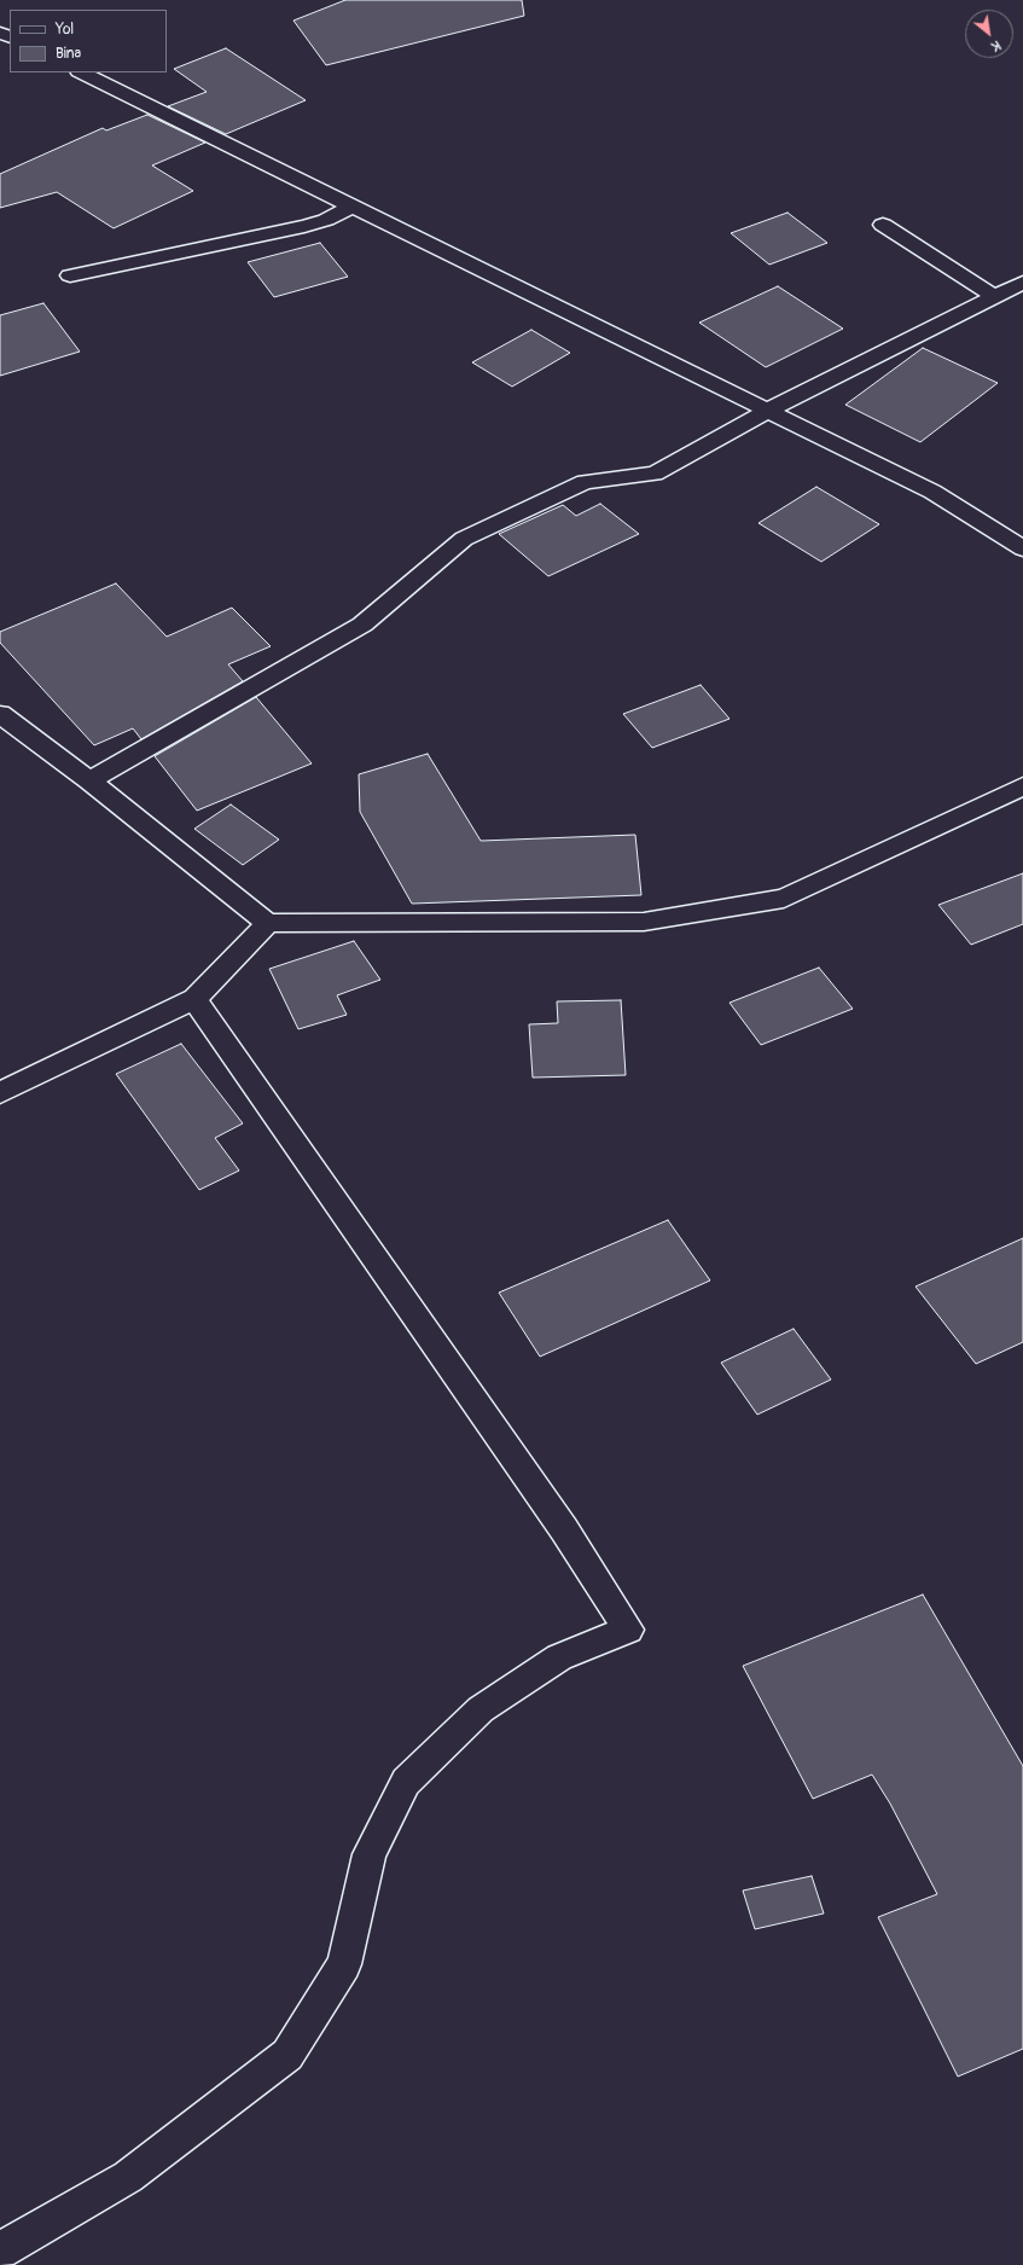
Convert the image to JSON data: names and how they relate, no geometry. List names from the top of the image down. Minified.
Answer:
{"legend":["Yol","Bina"],"north":"bottom right"}
